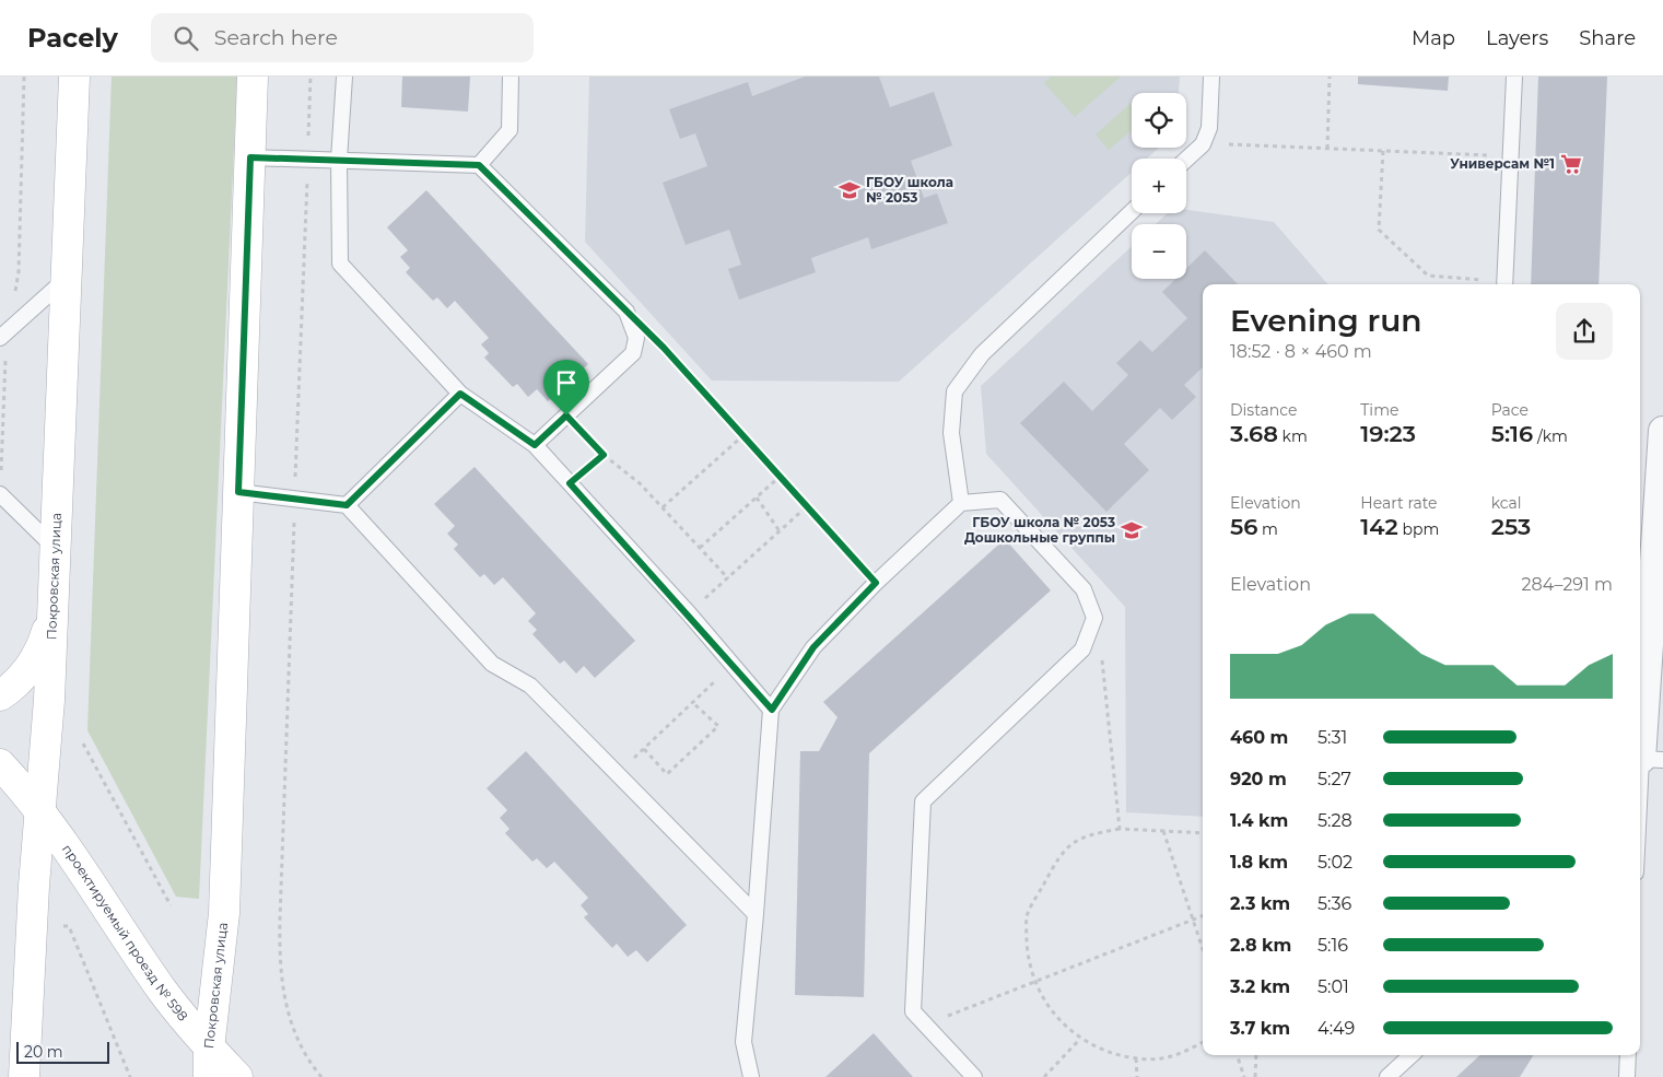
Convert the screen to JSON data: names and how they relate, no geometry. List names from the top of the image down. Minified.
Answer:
{"streets":{"main road":["Покровская улица","проектируемый проезд № 598"]},"crossings":[["Покровская улица","проектируемый проезд № 598"]],"places":{"supermarket":["Универсам №1"],"school or university":["ГБОУ школа № 2053","ГБОУ школа № 2053 Дошкольные группы"]},"scale_bar":"20 m","page":{"header":"Pacely","search":"Search here","nav":["Map","Layers","Share"],"map_buttons":["+","−"],"heading":["Evening run","18:52 · 8 × 460 m"],"stats":[["Distance","3.68 km"],["Time","19:23"],["Pace","5:16 /km"],["Elevation","56 m"],["Heart rate","142 bpm"],["kcal","253"]],"chart":["Elevation","284–291 m"],"list":[{"name":"460 m","note":"5:31"},{"name":"920 m","note":"5:27"},{"name":"1.4 km","note":"5:28"},{"name":"1.8 km","note":"5:02"},{"name":"2.3 km","note":"5:36"},{"name":"2.8 km","note":"5:16"},{"name":"3.2 km","note":"5:01"},{"name":"3.7 km","note":"4:49"}],"scale":"20 m"}}
